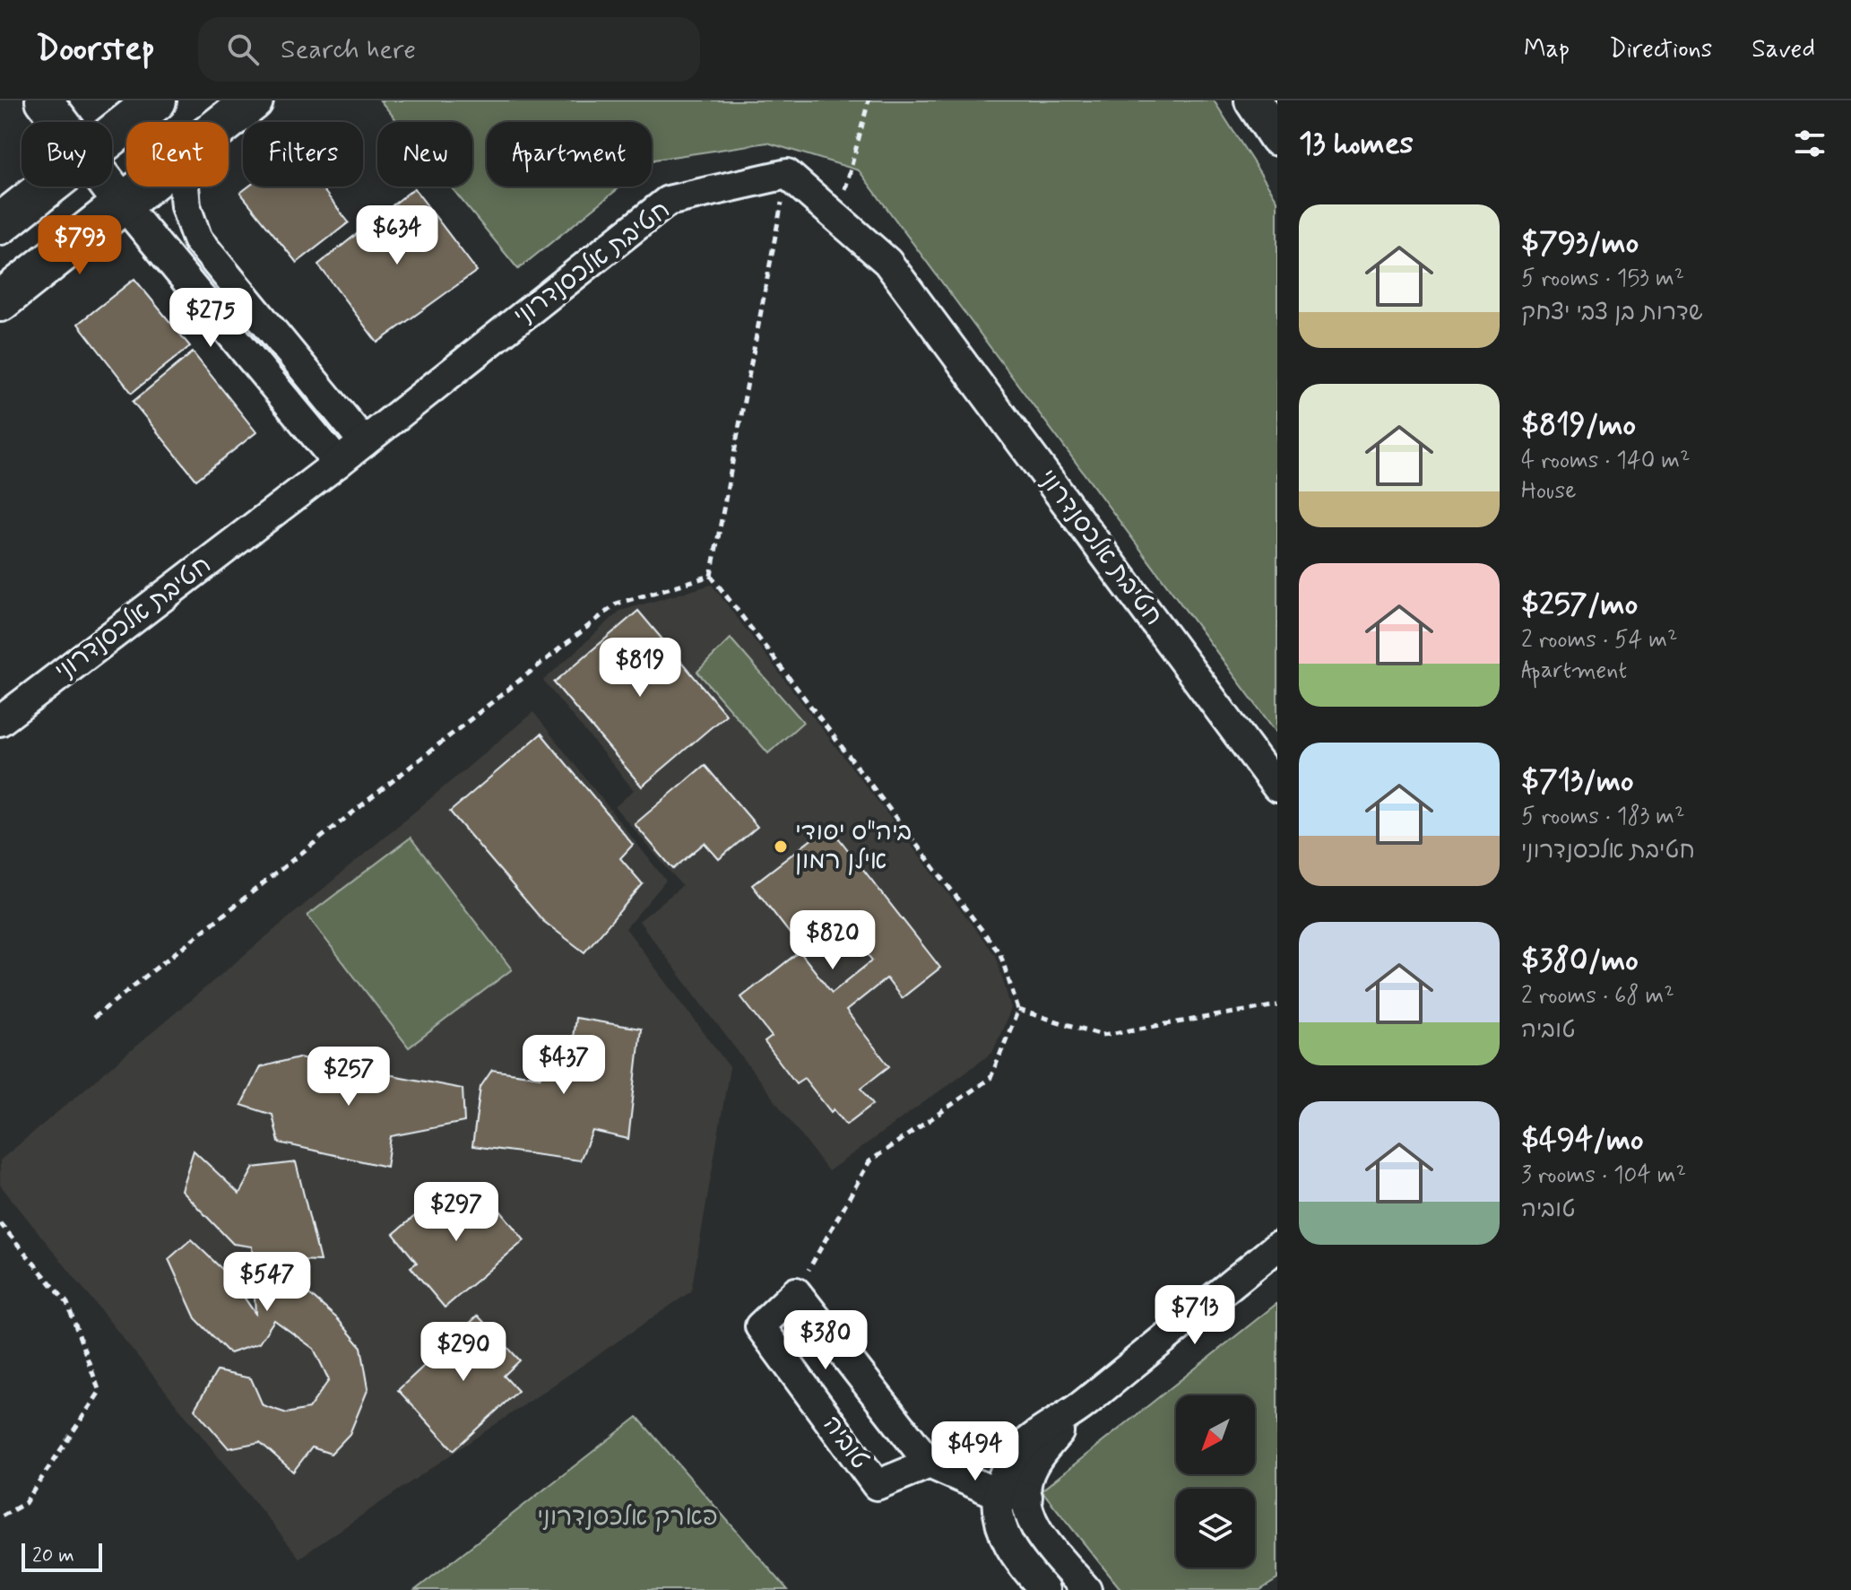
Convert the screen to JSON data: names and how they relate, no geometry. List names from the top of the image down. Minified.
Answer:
{"streets":{"street":["חטיבת אלכסנדרוני","טוביה"]},"parks":["פארק אלכסנדרוני"],"places":["ביה\"ס יסודי אילן רמון"],"scale_bar":"20 m","north":"bottom left","page":{"header":"Doorstep","search":"Search here","nav":["Map","Directions","Saved"],"heading":"13 homes","chip":["Buy","Rent","Filters","New","Apartment"],"list":[{"name":"$793/mo","note":"5 rooms · 153 m² · שדרות בן צבי יצחק"},{"name":"$819/mo","note":"4 rooms · 140 m² · House"},{"name":"$257/mo","note":"2 rooms · 54 m² · Apartment"},{"name":"$713/mo","note":"5 rooms · 183 m² · חטיבת אלכסנדרוני"},{"name":"$380/mo","note":"2 rooms · 68 m² · טוביה"},{"name":"$494/mo","note":"3 rooms · 104 m² · טוביה"}],"price":["$634","$793","$275","$819","$820","$437","$257","$297","$547","$713","$380","$290","$494"],"scale":"20 m"}}
